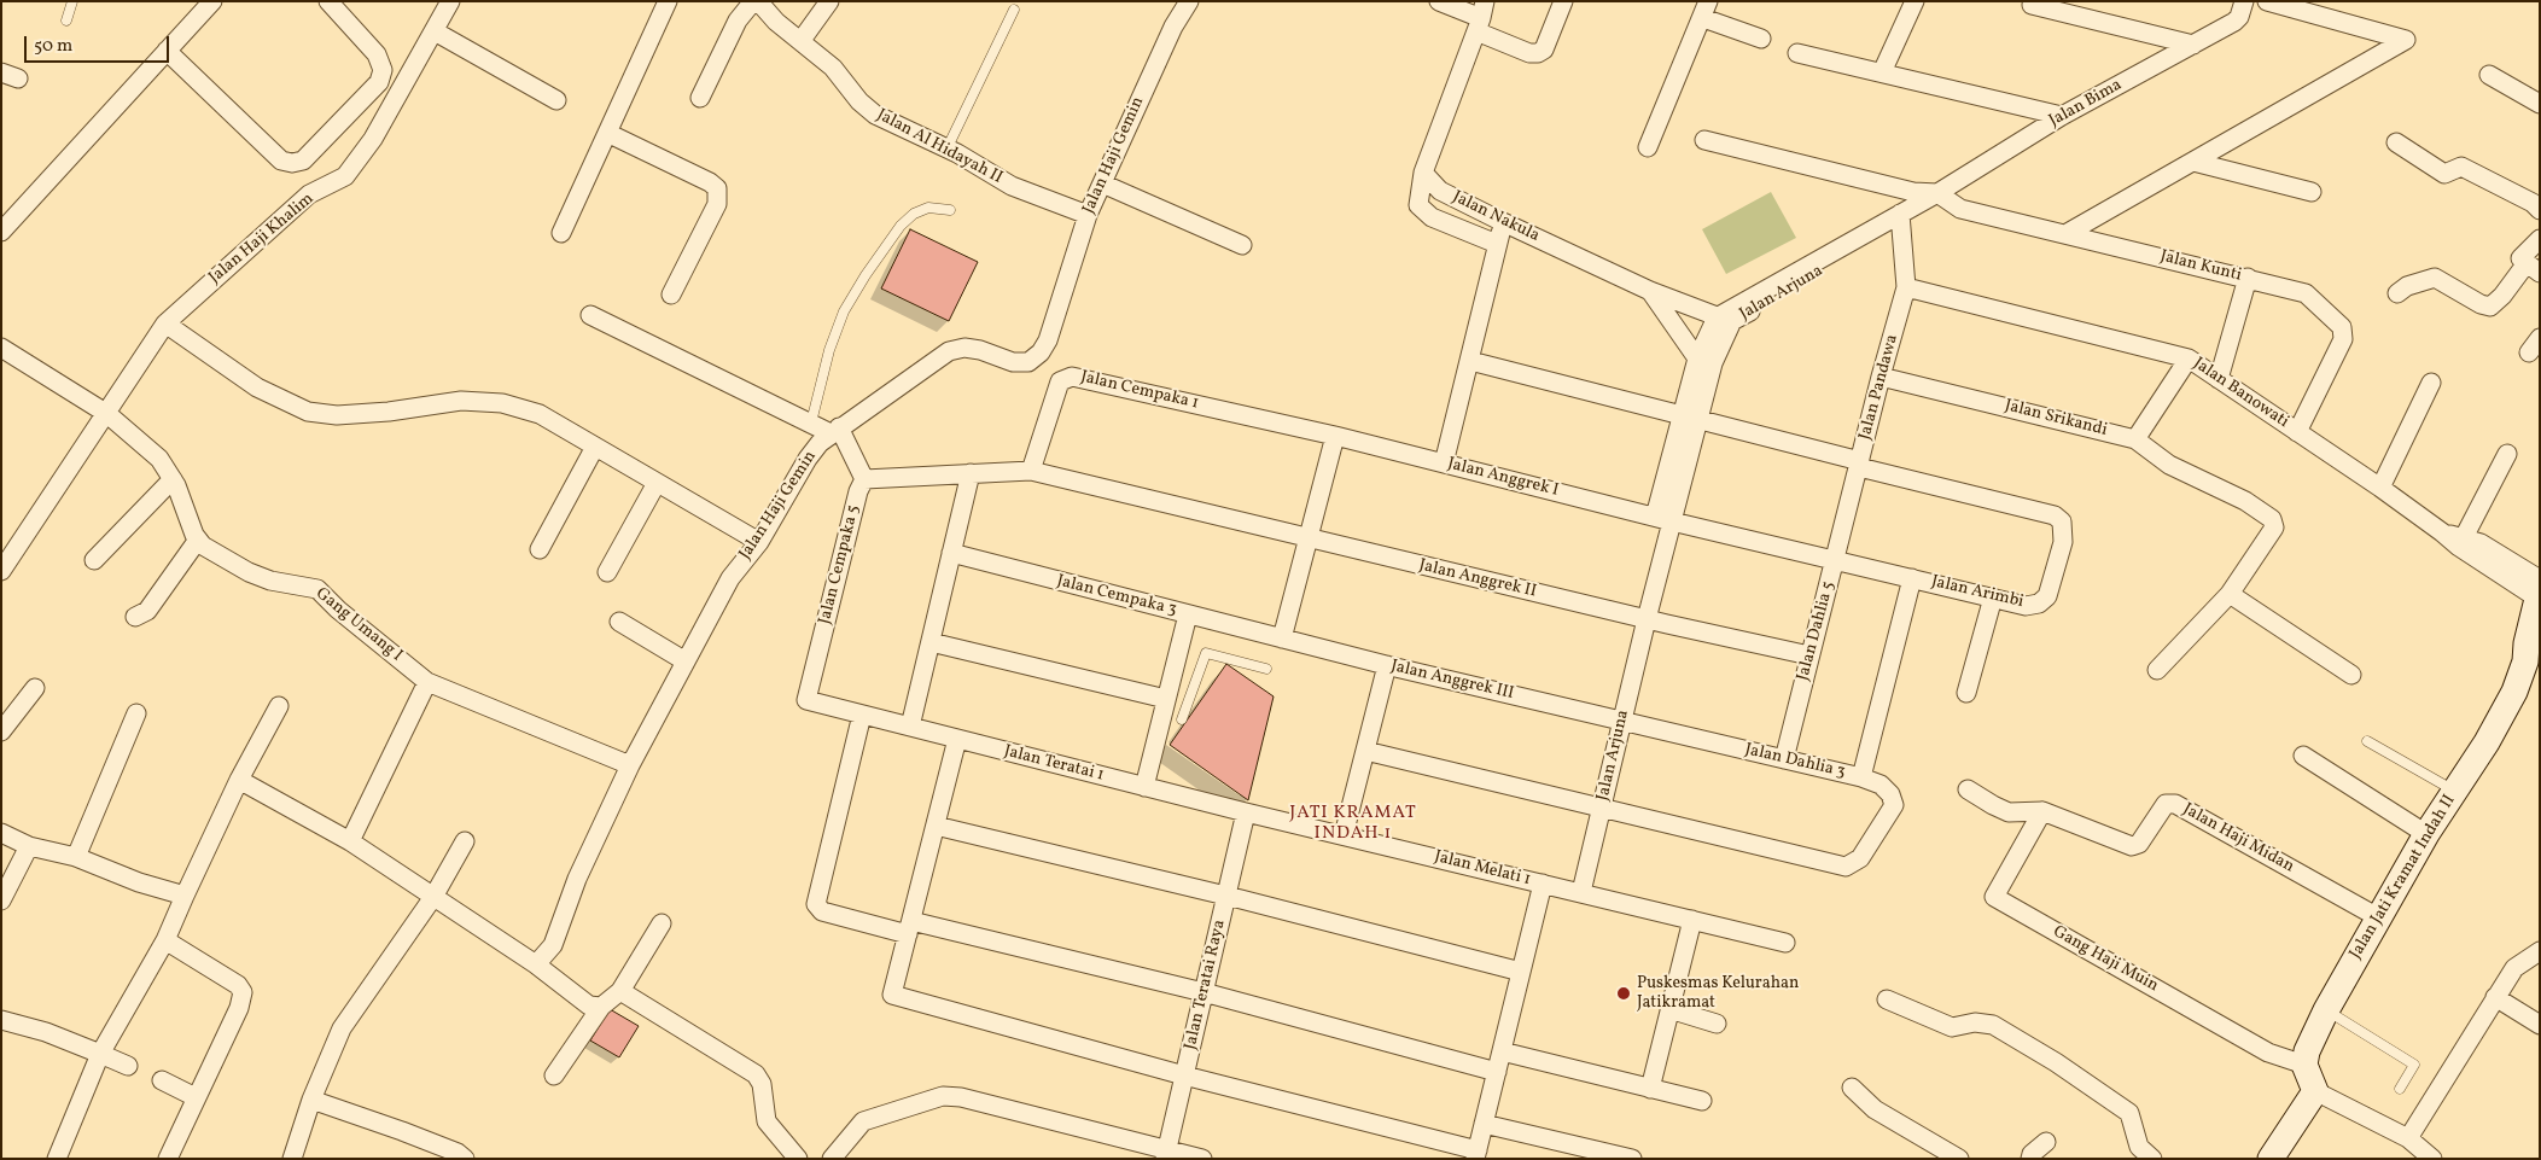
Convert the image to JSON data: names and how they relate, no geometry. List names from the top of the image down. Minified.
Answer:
{"streets":{"street":["Jalan Bima","Jalan Al Hidayah II","Jalan Haji Gemin","Jalan Nakula","Jalan Haji Khalim","Jalan Kunti","Jalan Arjuna","Jalan Pandawa","Jalan Cempaka 1","Jalan Banowati","Jalan Srikandi","Jalan Anggrek I","Jalan Cempaka 5","Jalan Anggrek II","Jalan Arimbi","Jalan Cempaka 3","Gang Umang I","Jalan Dahlia 5","Jalan Anggrek III","Jalan Dahlia 3","Jalan Teratai 1","Jalan Haji Midan","Jalan Melati 1","Jalan Jati Kramat Indah II","Gang Haji Muin","Jalan Teratai Raya"]},"crossings":[["Jalan Bima","Jalan Kunti"],["Jalan Bima","Jalan Arjuna"],["Jalan Al Hidayah II","Jalan Haji Gemin"],["Jalan Haji Gemin","Gang Umang I"],["Jalan Nakula","Jalan Arjuna"],["Jalan Kunti","Jalan Banowati"],["Jalan Arjuna","Jalan Pandawa"],["Jalan Arjuna","Jalan Anggrek I"],["Jalan Arjuna","Jalan Anggrek II"],["Jalan Arjuna","Jalan Dahlia 5"],["Jalan Arjuna","Jalan Anggrek III"],["Jalan Arjuna","Jalan Dahlia 3"],["Jalan Arjuna","Jalan Melati 1"],["Jalan Pandawa","Jalan Banowati"],["Jalan Pandawa","Jalan Srikandi"],["Jalan Pandawa","Jalan Arimbi"],["Jalan Pandawa","Jalan Dahlia 5"],["Jalan Cempaka 1","Jalan Anggrek I"],["Jalan Cempaka 1","Jalan Anggrek II"],["Jalan Banowati","Jalan Jati Kramat Indah II"],["Jalan Anggrek I","Jalan Dahlia 5"],["Jalan Cempaka 5","Jalan Teratai 1"],["Jalan Anggrek II","Jalan Dahlia 5"],["Jalan Arimbi","Jalan Dahlia 5"],["Jalan Cempaka 3","Jalan Anggrek III"],["Jalan Dahlia 5","Jalan Dahlia 3"],["Jalan Anggrek III","Jalan Dahlia 3"],["Jalan Teratai 1","Jalan Melati 1"],["Jalan Teratai 1","Jalan Teratai Raya"],["Jalan Haji Midan","Jalan Jati Kramat Indah II"],["Jalan Haji Midan","Gang Haji Muin"],["Jalan Melati 1","Jalan Teratai Raya"],["Jalan Jati Kramat Indah II","Gang Haji Muin"]],"districts":["JATI KRAMAT INDAH 1"],"places":["Puskesmas Kelurahan Jatikramat"],"scale_bar":"50 m"}
